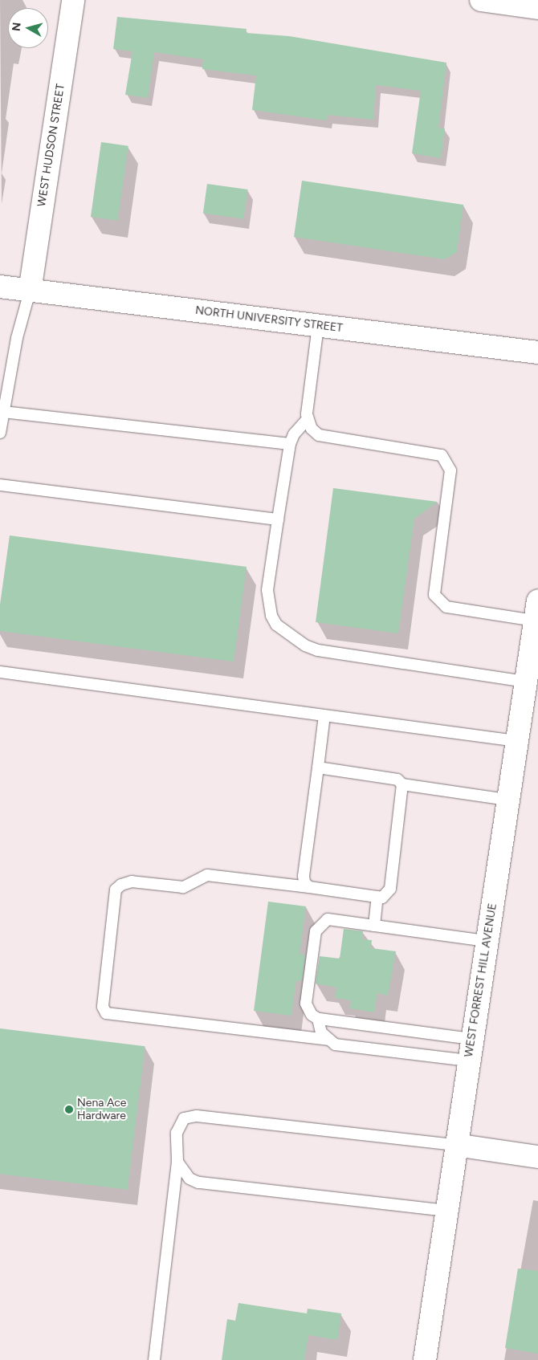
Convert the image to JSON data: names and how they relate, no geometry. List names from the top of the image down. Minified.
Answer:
{"streets":{"main road":["WEST HUDSON STREET","NORTH UNIVERSITY STREET","WEST FORREST HILL AVENUE"]},"crossings":[["WEST HUDSON STREET","NORTH UNIVERSITY STREET"]],"places":["Nena Ace Hardware"],"north":"left"}
